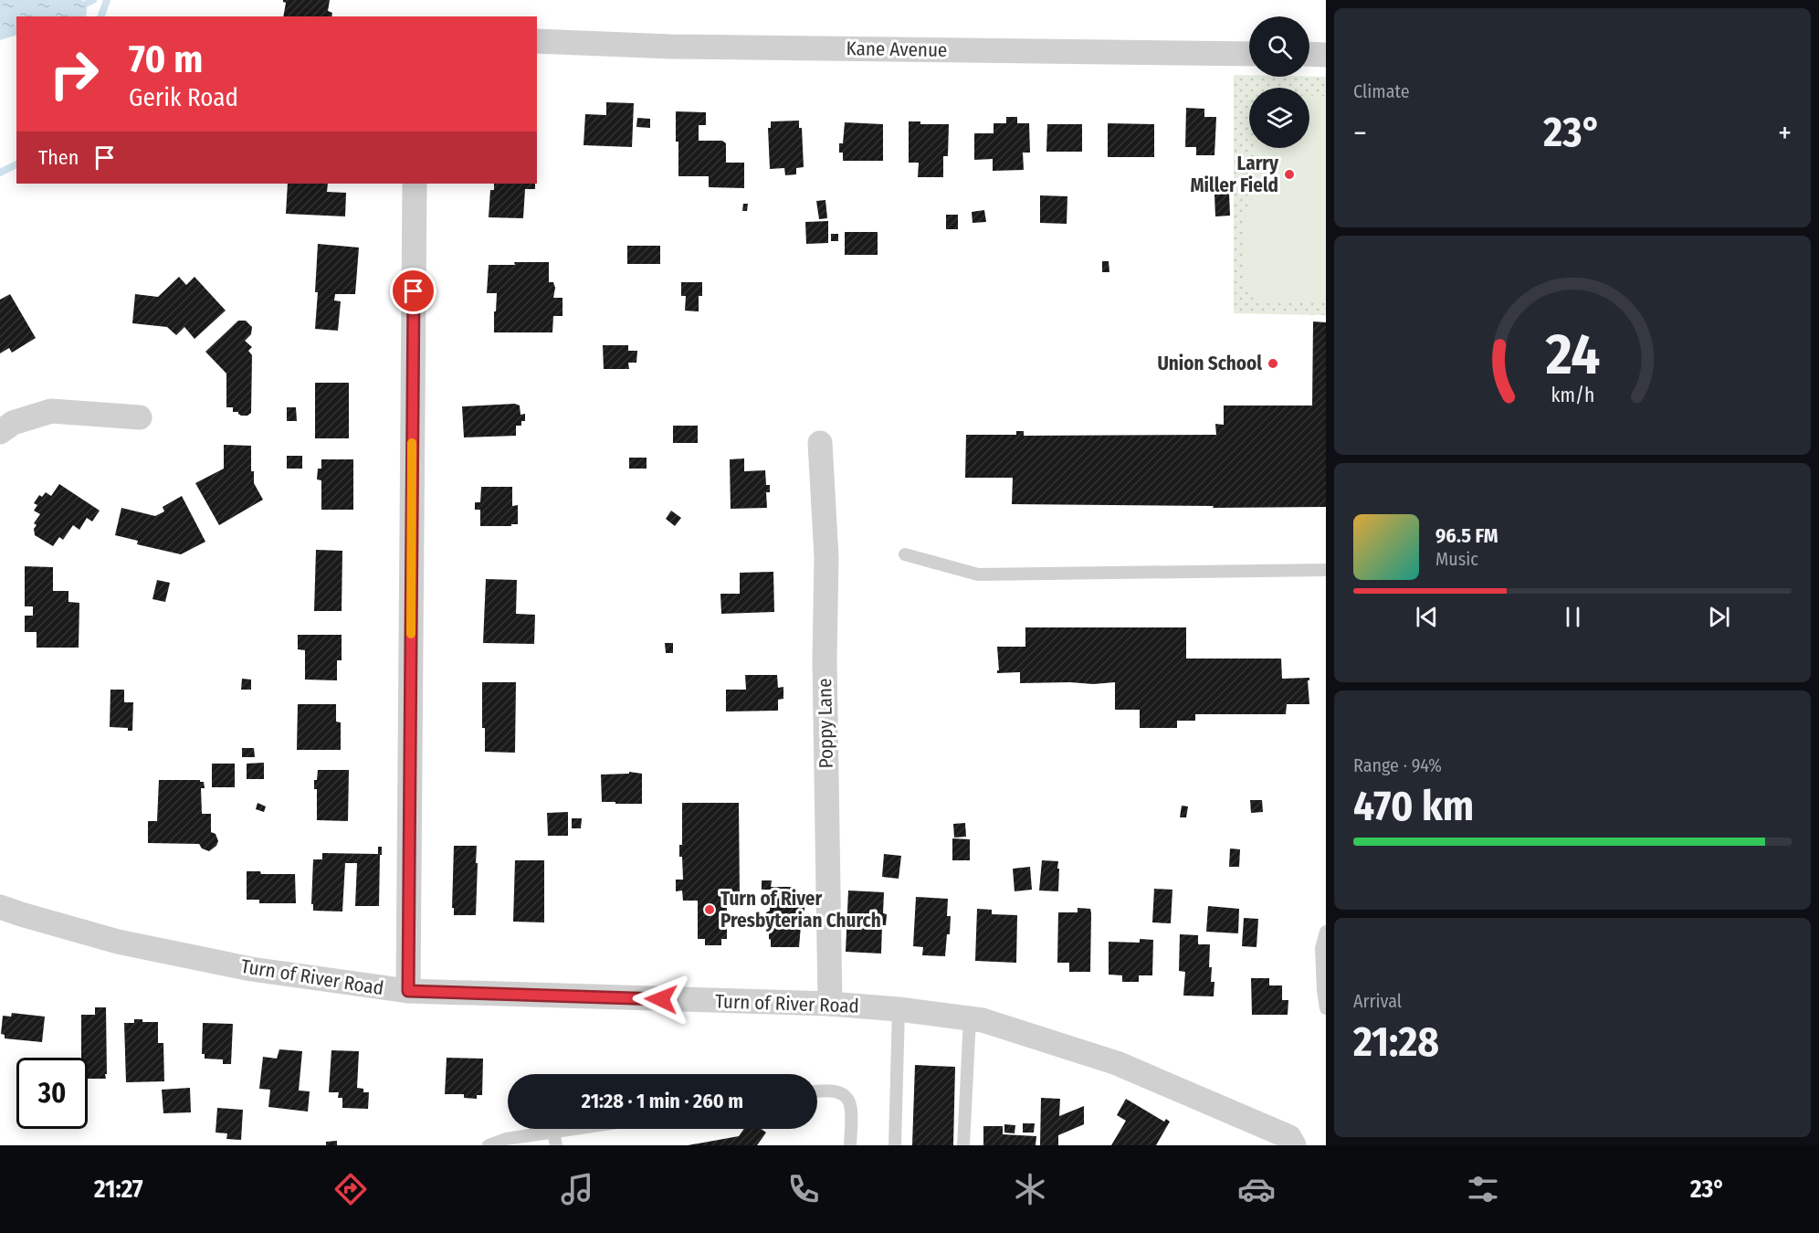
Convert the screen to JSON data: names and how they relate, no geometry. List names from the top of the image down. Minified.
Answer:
{"streets":{"street":["Kane Avenue","Poppy Lane","Turn of River Road"]},"crossings":[["Poppy Lane","Turn of River Road"]],"places":["Larry Miller Field","Union School","Turn of River Presbyterian Church"],"page":{"tile":["Climate",["Range · 94%","470 km"],["Arrival","21:28"]],"turn":["70 m","Gerik Road"],"heat":["−","23°","+"],"then":"Then","song":["96.5 FM","Music"],"limit":"30","trip":"21:28 · 1 min · 260 m","tabs":["21:27","23°"],"gauge":["24","km/h"]}}
